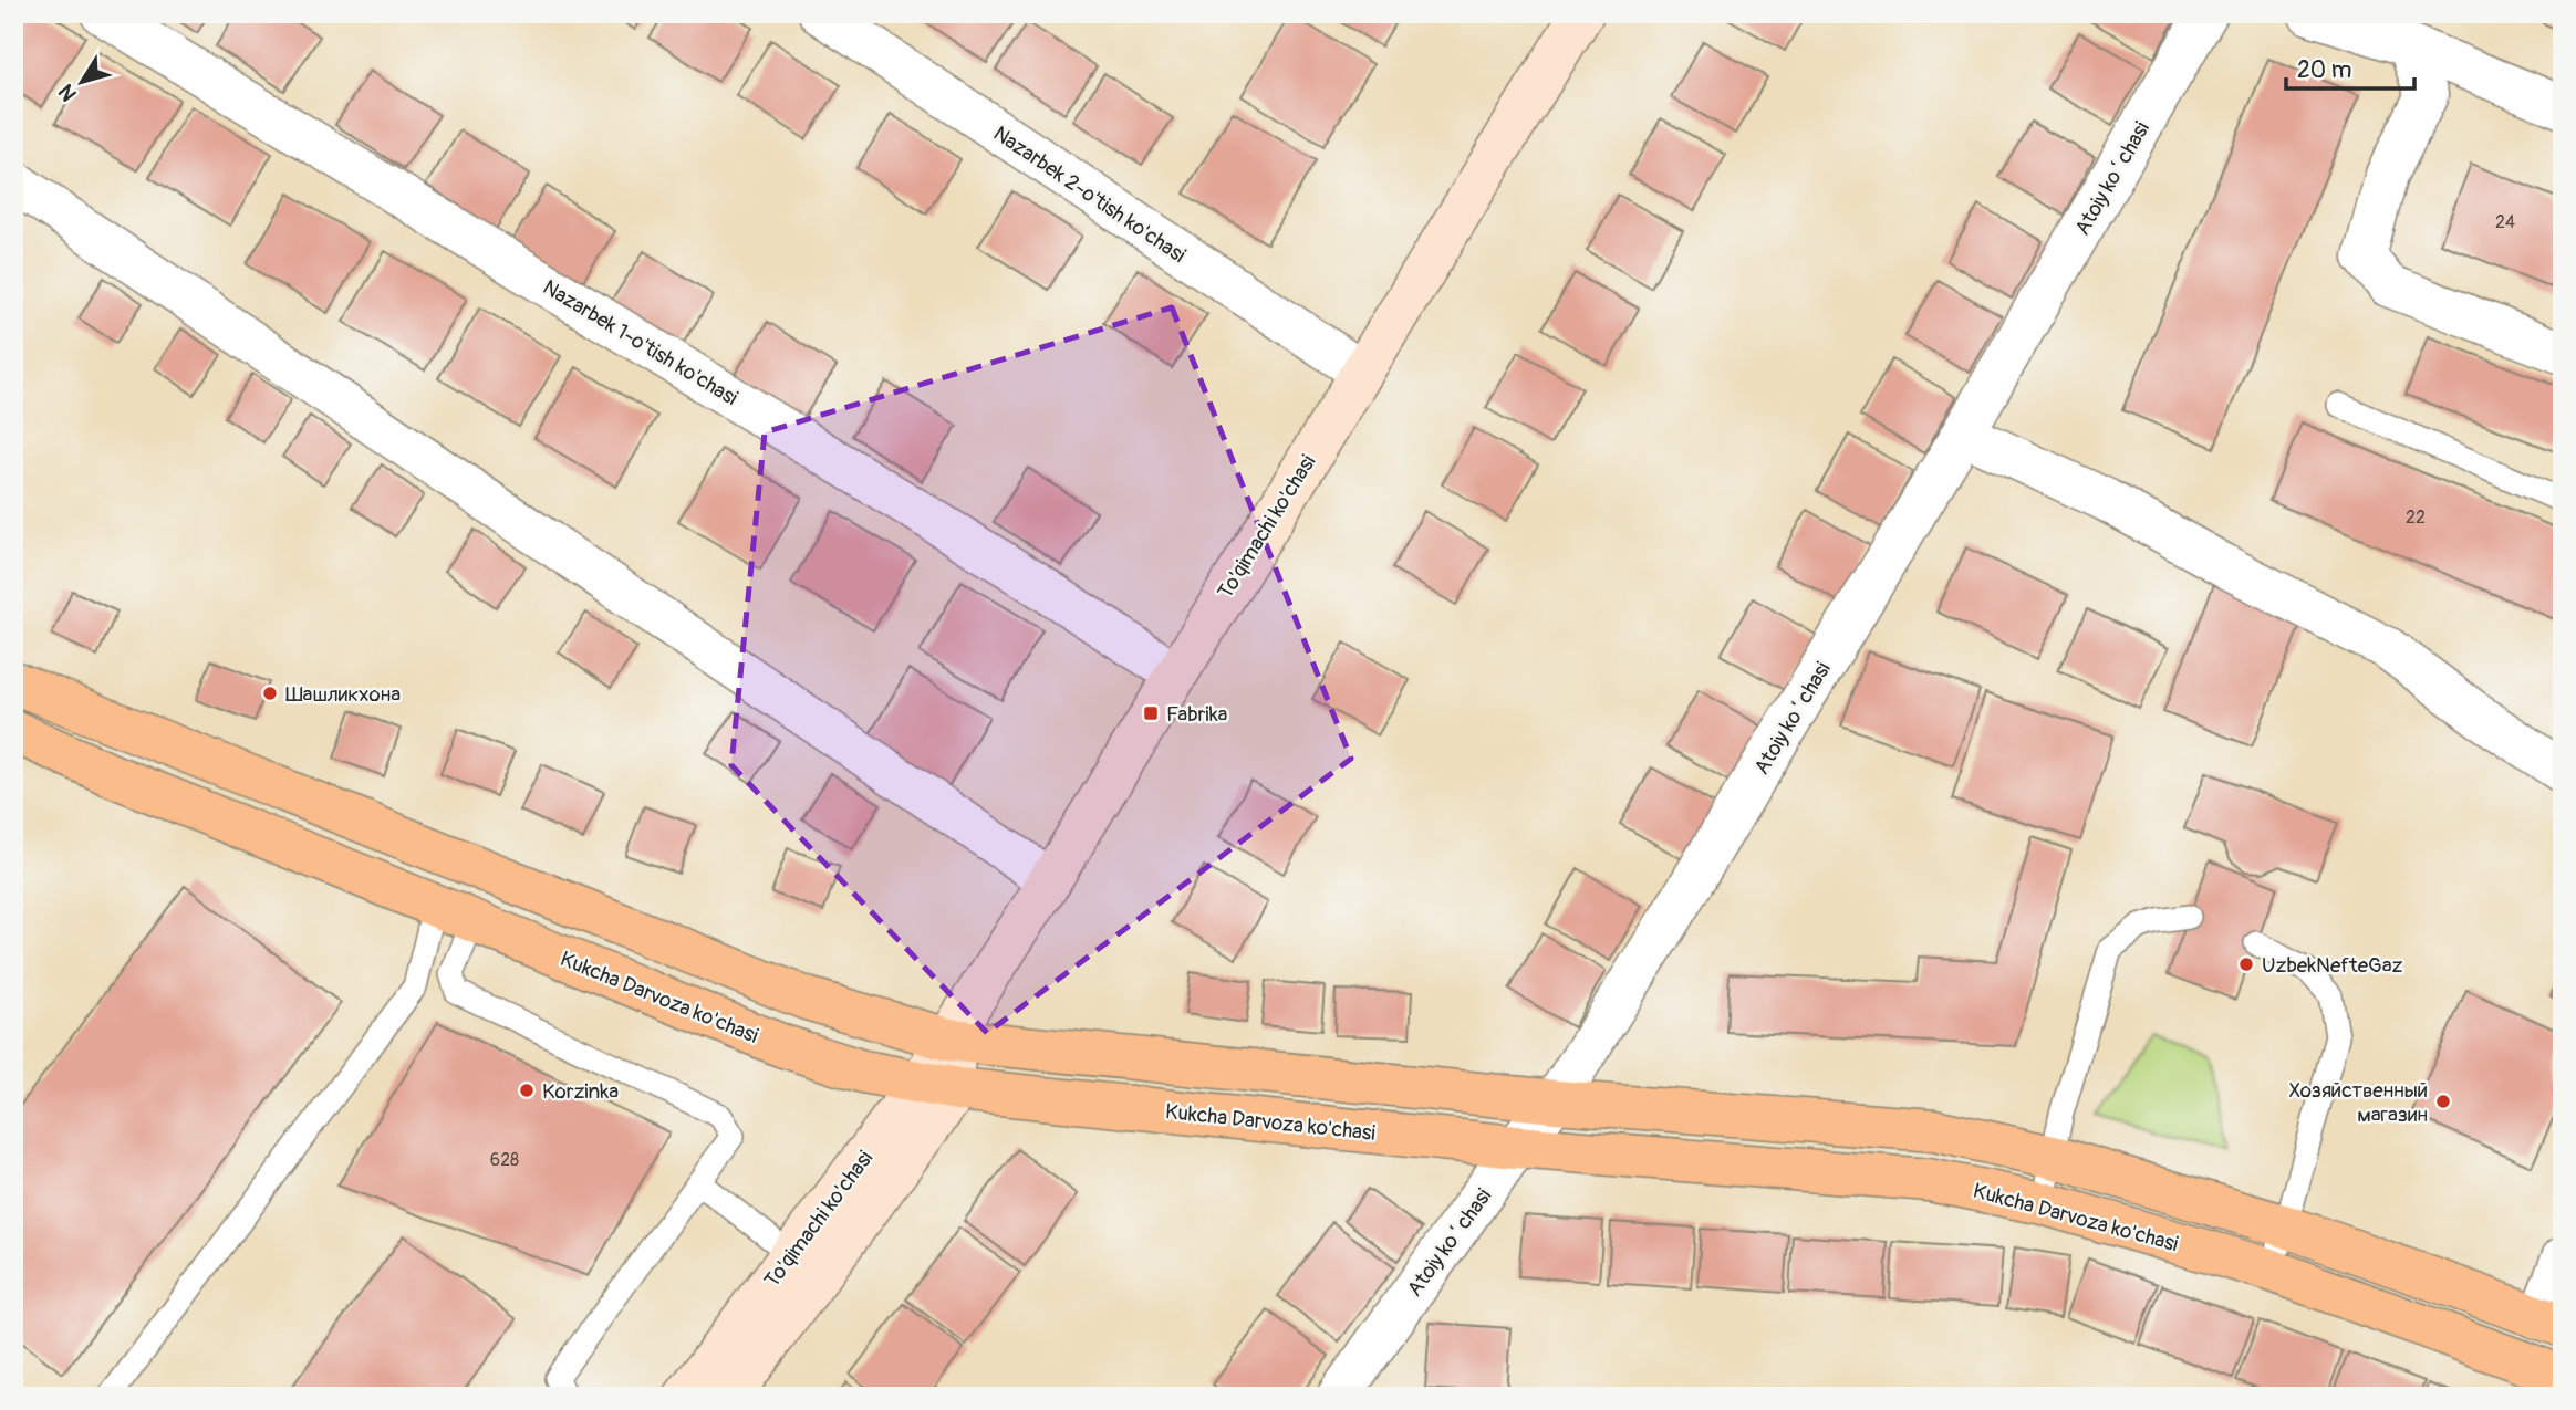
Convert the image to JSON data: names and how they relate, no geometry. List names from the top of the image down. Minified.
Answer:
{"streets":{"main road":["To'qimachi ko'chasi","Kukcha Darvoza ko'chasi"],"street":["Atoiy koʻchasi","Nazarbek 2-o'tish ko'chasi","Nazarbek 1-o'tish ko'chasi"]},"crossings":[["Atoiy koʻchasi","Kukcha Darvoza ko'chasi"],["Nazarbek 2-o'tish ko'chasi","To'qimachi ko'chasi"],["Nazarbek 1-o'tish ko'chasi","To'qimachi ko'chasi"],["To'qimachi ko'chasi","Kukcha Darvoza ko'chasi"]],"places":{"other":["Шашликхона","UzbekNefteGaz","Korzinka","Хозяйственный магазин"],"transit":["Fabrika"]},"house_numbers":["24","22","628"],"scale_bar":"20 m","north":"bottom left"}
